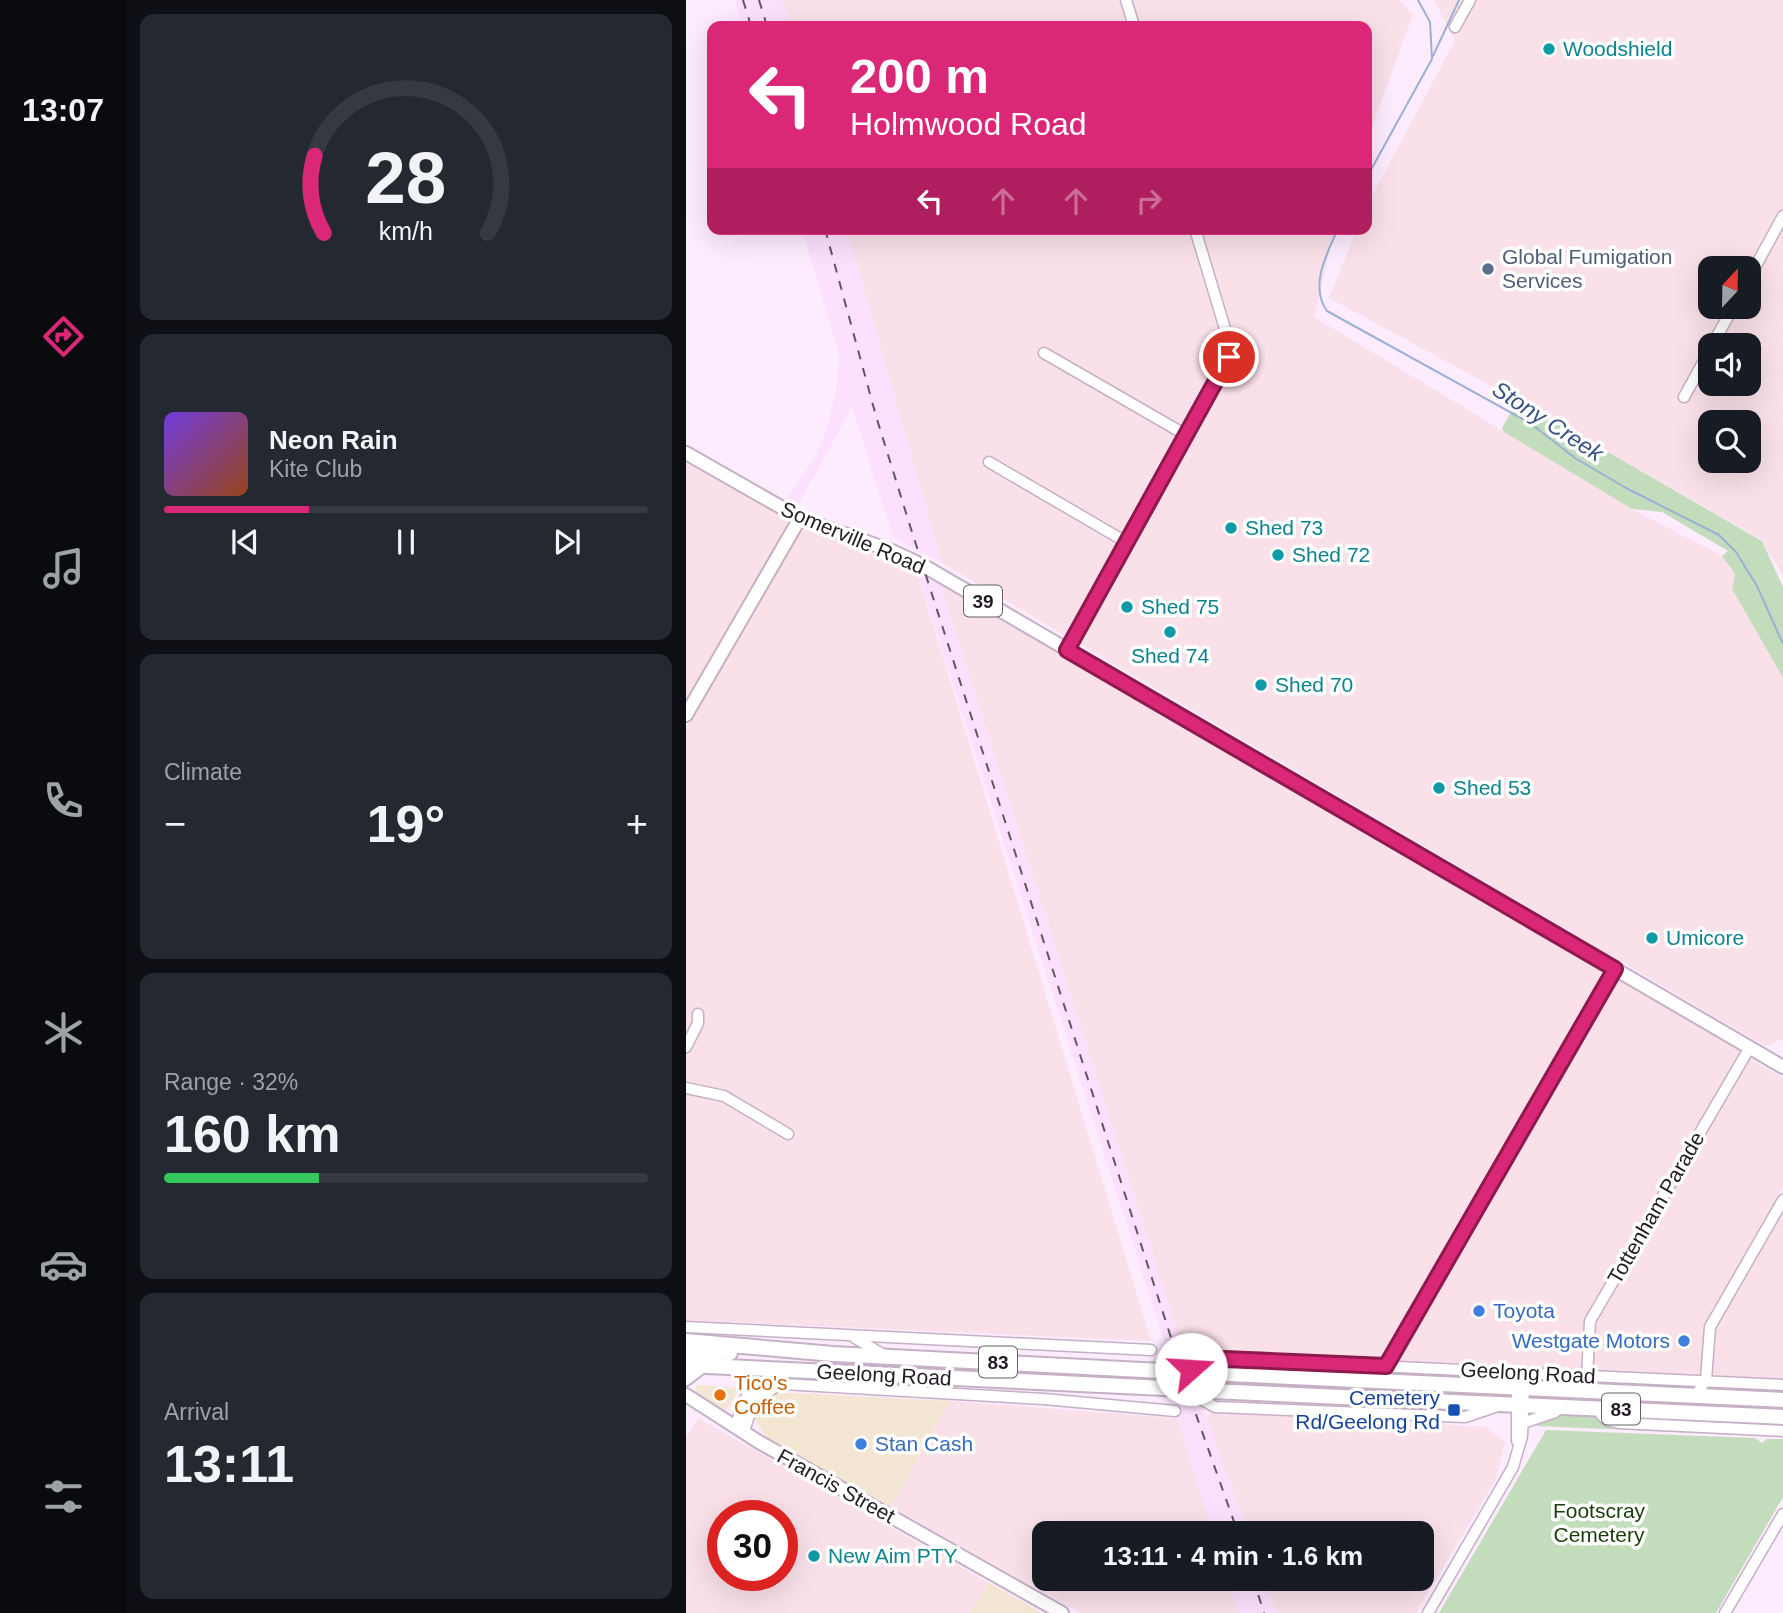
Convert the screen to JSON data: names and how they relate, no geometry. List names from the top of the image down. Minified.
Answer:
{"streets":{"highway":["83","Geelong Road"],"main road":["Somerville Road","39","Francis Street"],"street":["Tottenham Parade"]},"crossings":[["Somerville Road","Tottenham Parade"],["Tottenham Parade","Geelong Road"]],"water":["Stony Creek"],"parks":["Footscray Cemetery"],"places":{"other":["Woodshield","Global Fumigation Services","Shed 73","Shed 72","Shed 75","Shed 74","Shed 70","Shed 53","Umicore","Toyota","Westgate Motors","Tico's Coffee","Stan Cash","New Aim PTY"],"transit":["Cemetery Rd/Geelong Rd"]},"north":"top","page":{"tabs":"13:07","turn":["200 m","Holmwood Road"],"song":["Neon Rain","Kite Club"],"tile":["Climate",["Range · 32%","160 km"],["Arrival","13:11"]],"heat":["−","19°","+"],"limit":"30","trip":"13:11 · 4 min · 1.6 km","gauge":["28","km/h"]}}
